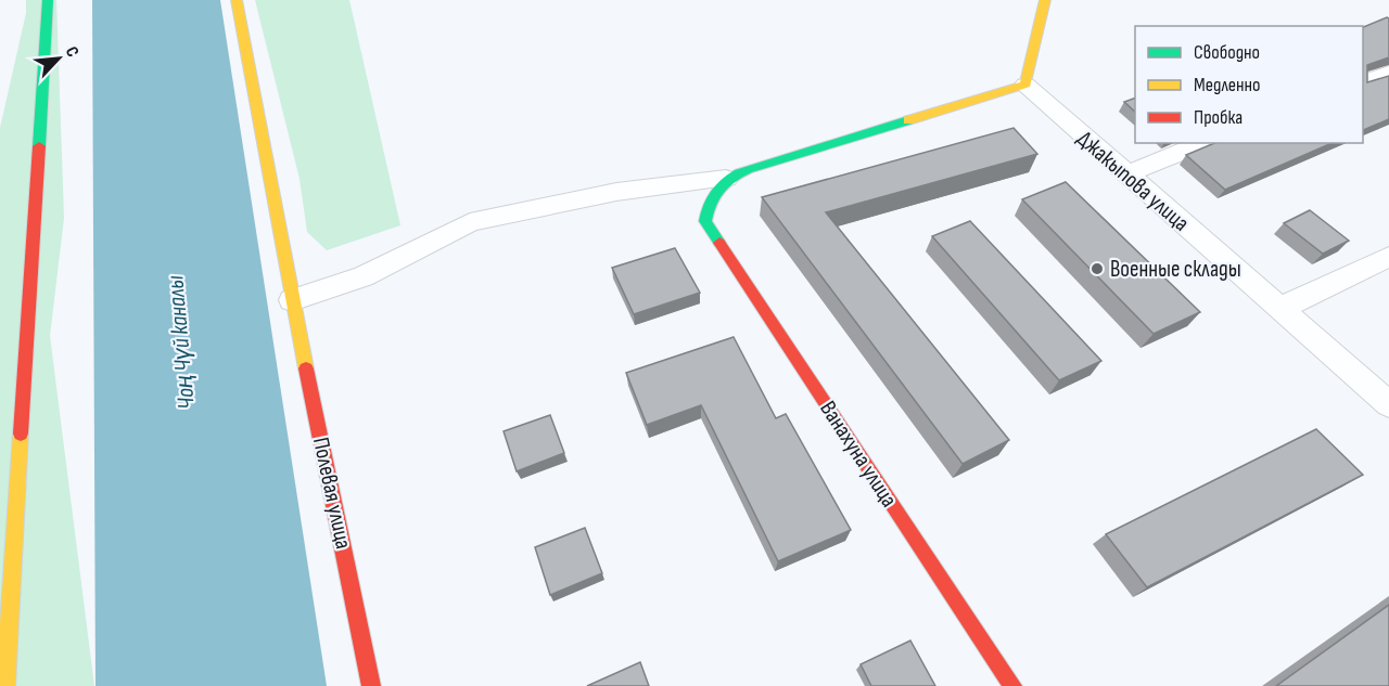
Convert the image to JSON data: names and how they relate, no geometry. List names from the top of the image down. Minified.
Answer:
{"streets":{"street":["Джакыпова улица","Ванахуна улица","Полевая улица"]},"water":["Чоң Чүй каналы"],"places":["Военные склады"],"legend":["Свободно","Медленно","Пробка"],"north":"top right"}
